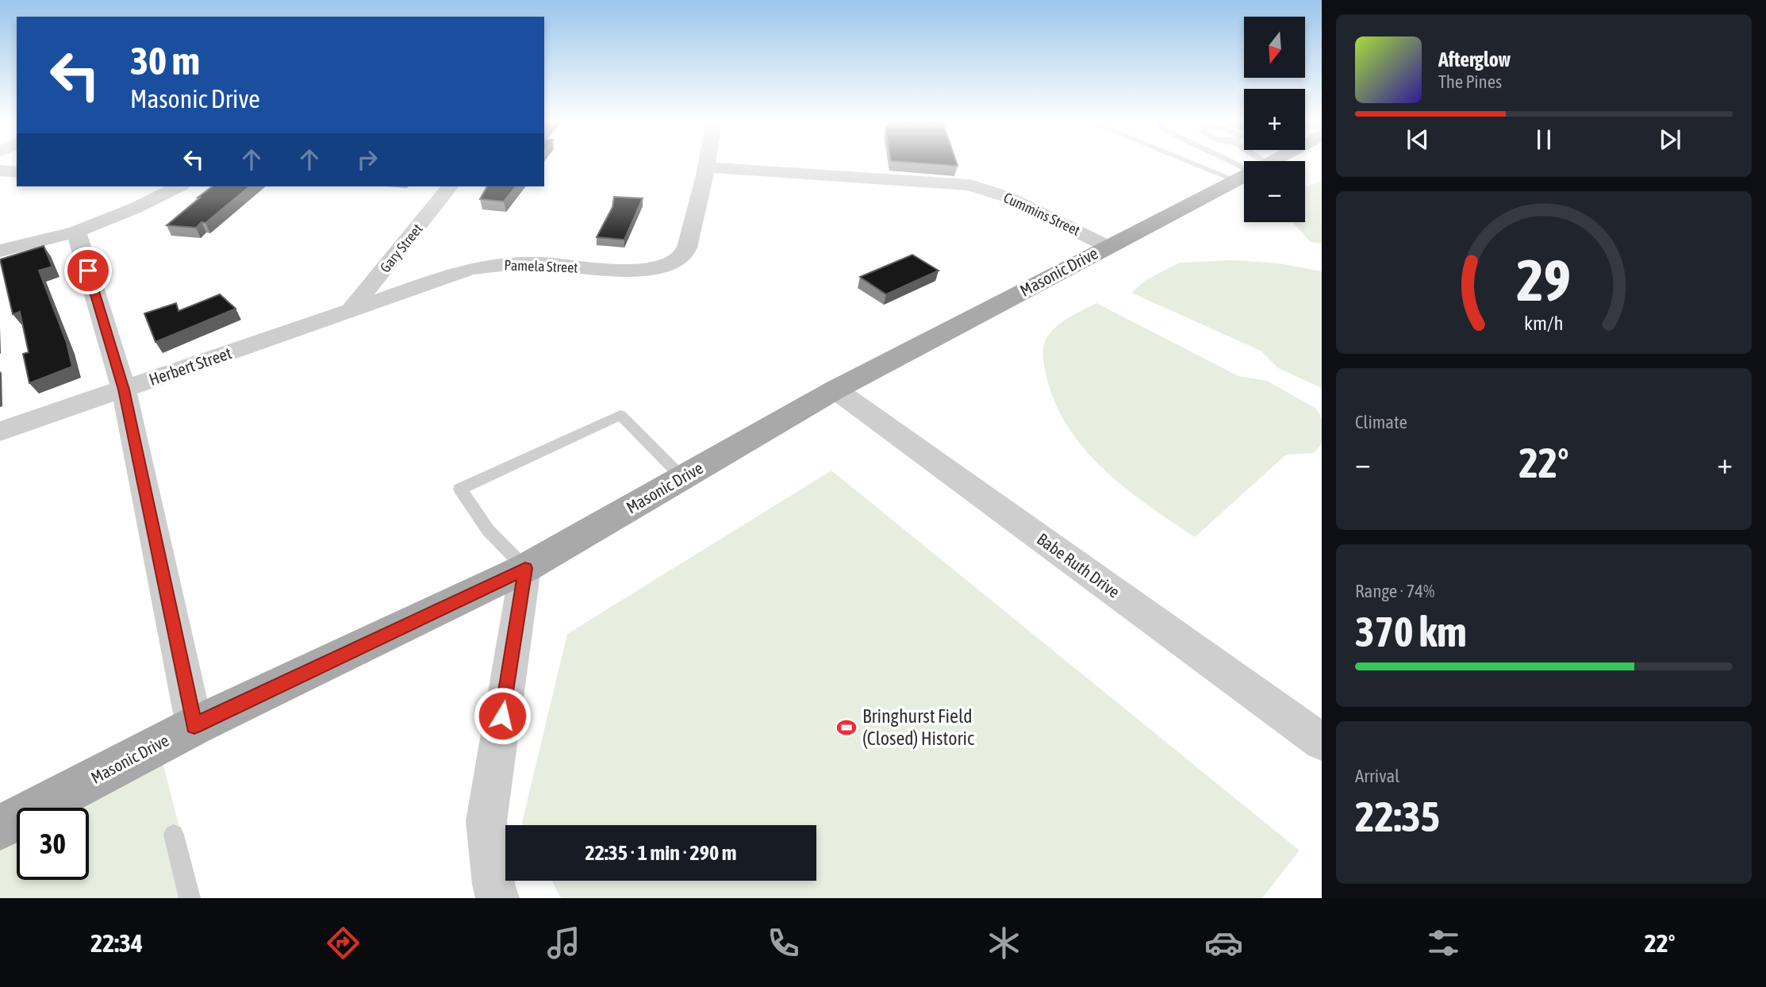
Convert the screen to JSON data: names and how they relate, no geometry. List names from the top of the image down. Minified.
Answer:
{"streets":{"main road":["Masonic Drive"],"street":["Cummins Street","Gary Street","Pamela Street","Herbert Street","Babe Ruth Drive"]},"crossings":[["Cummins Street","Pamela Street"],["Cummins Street","Masonic Drive"],["Gary Street","Pamela Street"],["Gary Street","Herbert Street"],["Pamela Street","Herbert Street"],["Masonic Drive","Babe Ruth Drive"]],"places":{"sports":["Bringhurst Field (Closed) Historic"]},"north":"bottom","page":{"map_buttons":["+","−"],"turn":["30 m","Masonic Drive"],"song":["Afterglow","The Pines"],"tile":["Climate",["Range · 74%","370 km"],["Arrival","22:35"]],"heat":["−","22°","+"],"limit":"30","trip":"22:35 · 1 min · 290 m","tabs":["22:34","22°"],"gauge":["29","km/h"]}}
